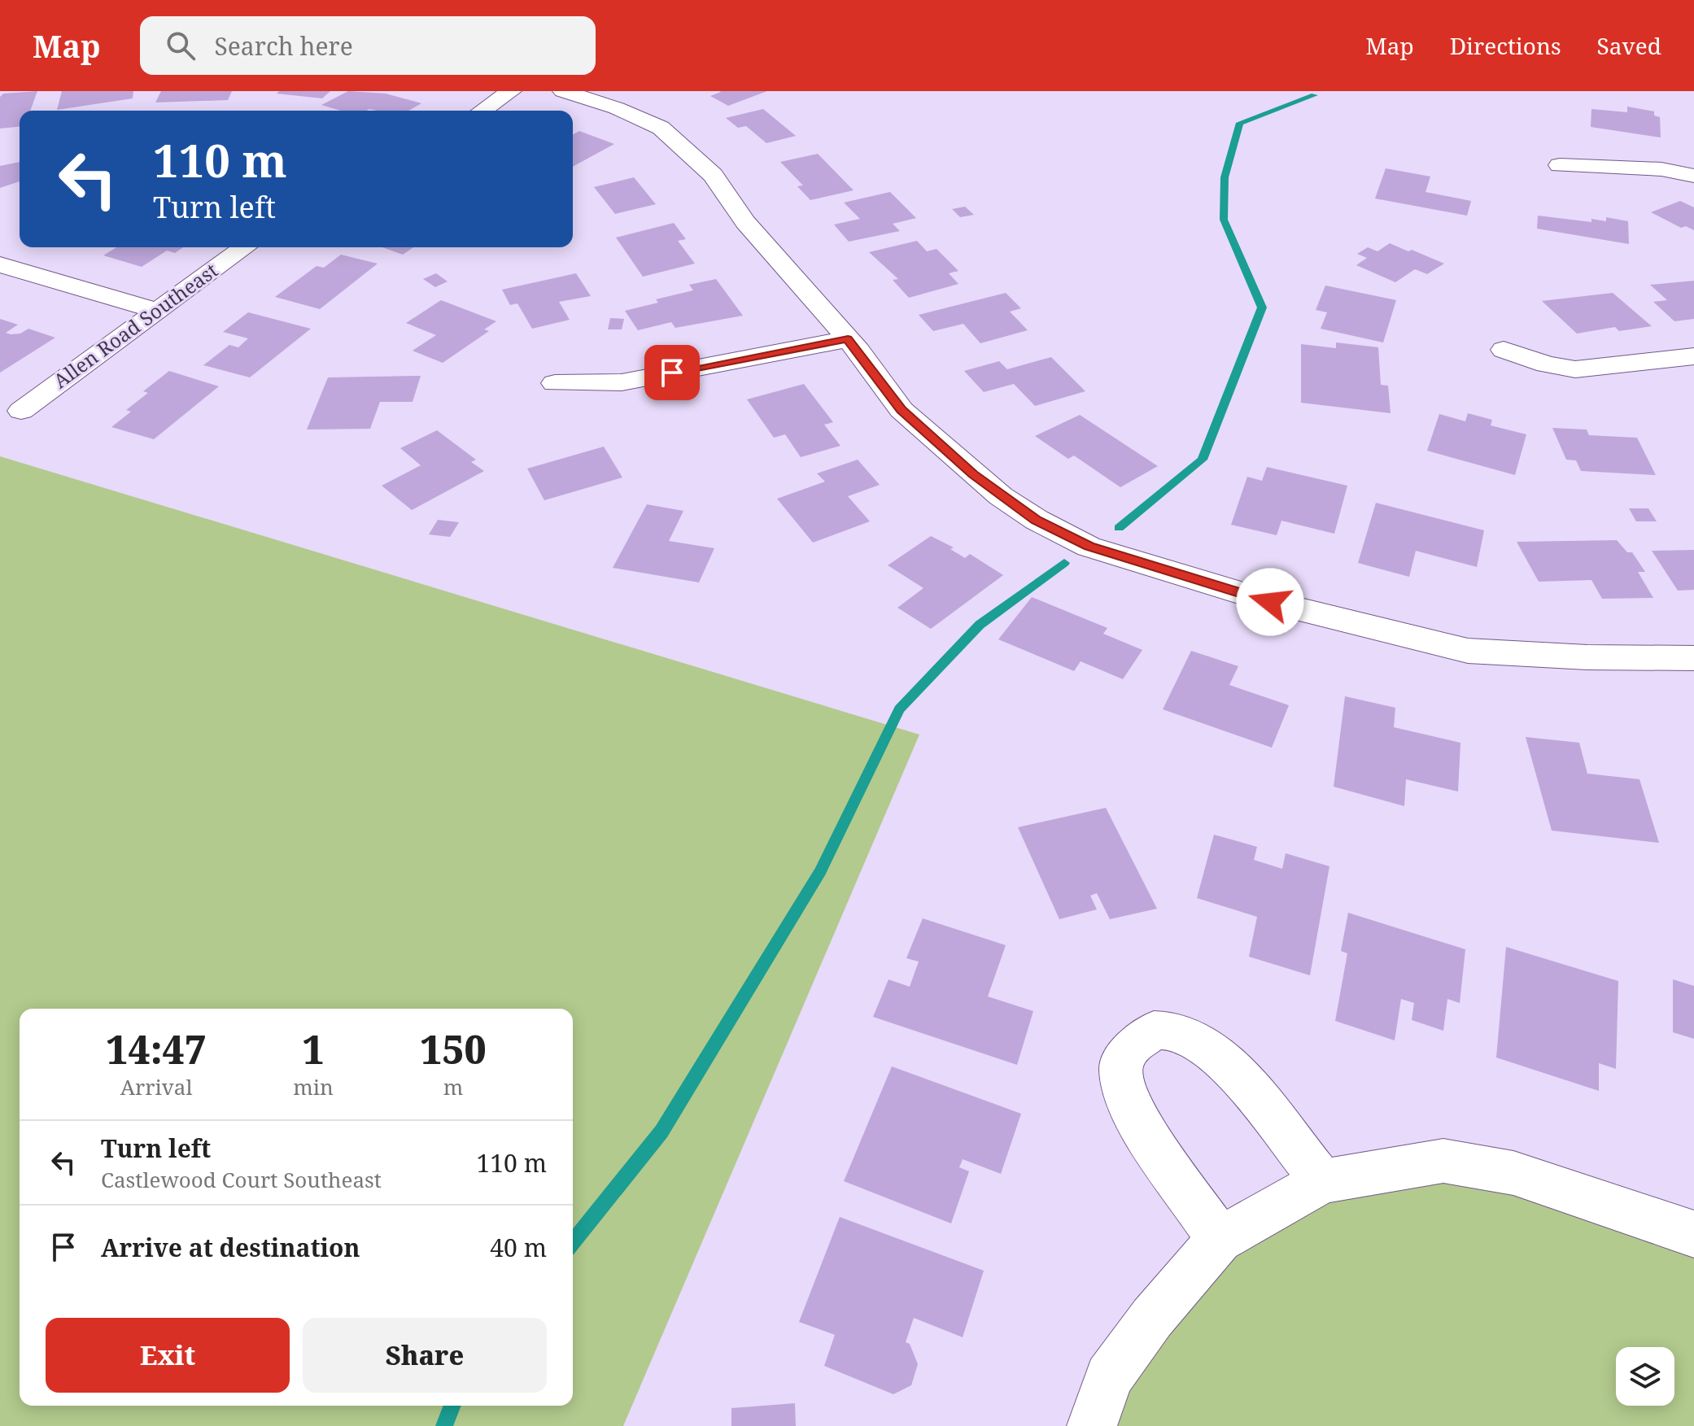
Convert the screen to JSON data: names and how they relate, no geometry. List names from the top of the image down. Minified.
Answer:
{"streets":{"street":["Allen Road Southeast"]},"page":{"header":"Map","search":"Search here","nav":["Map","Directions","Saved"],"turn":["110 m","Turn left"],"eta":["14:47","Arrival","1","min","150","m"],"list":[{"name":"Turn left","note":"Castlewood Court Southeast","value":"110 m"},{"name":"Arrive at destination","value":"40 m"}],"buttons":["Exit","Share"]}}
